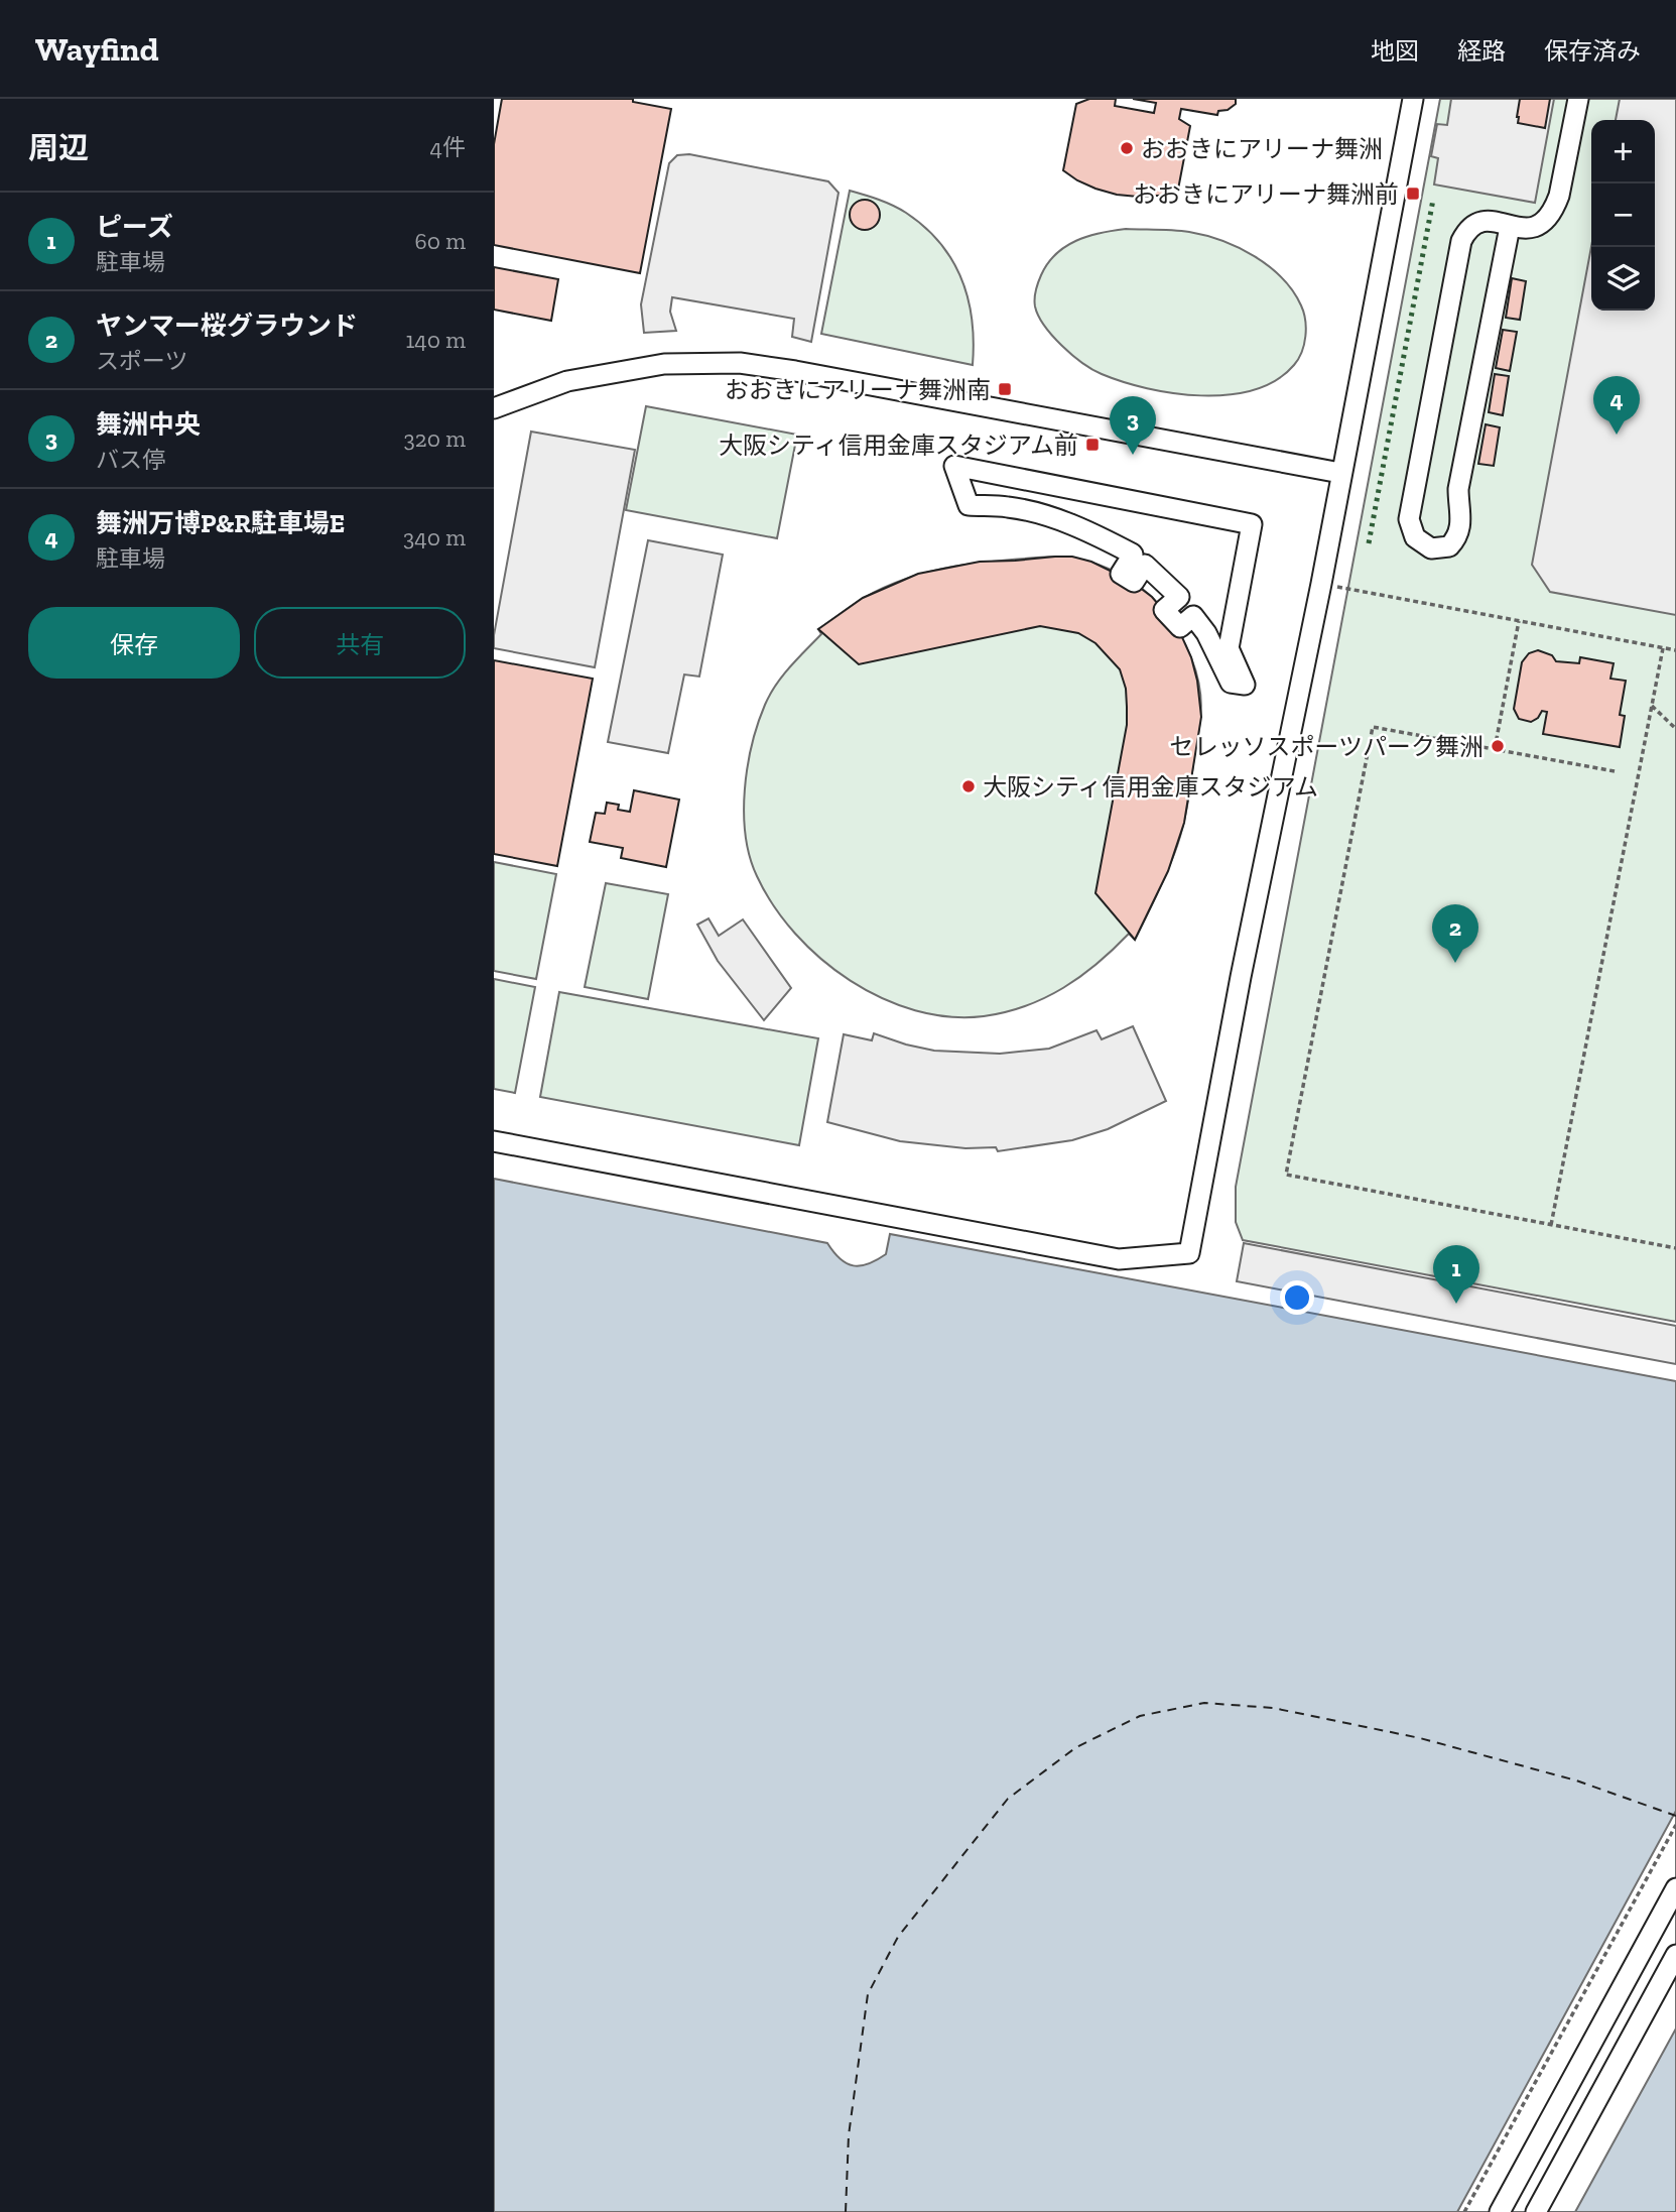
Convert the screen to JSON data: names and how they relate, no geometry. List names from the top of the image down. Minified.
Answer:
{"places":{"other":["おおきにアリーナ舞洲","セレッソスポーツパーク舞洲","大阪シティ信用金庫スタジアム"],"transit":["おおきにアリーナ舞洲前","おおきにアリーナ舞洲南","大阪シティ信用金庫スタジアム前"]},"page":{"header":"Wayfind","nav":["地図","経路","保存済み"],"heading":["周辺","4件"],"map_buttons":["+","−"],"list":[{"mark":"1","name":"ピーズ","note":"駐車場","value":"60 m"},{"mark":"2","name":"ヤンマー桜グラウンド","note":"スポーツ","value":"140 m"},{"mark":"3","name":"舞洲中央","note":"バス停","value":"320 m"},{"mark":"4","name":"舞洲万博P&R駐車場E","note":"駐車場","value":"340 m"}],"pins":["4","3","2","1"],"buttons":["保存","共有"]}}
